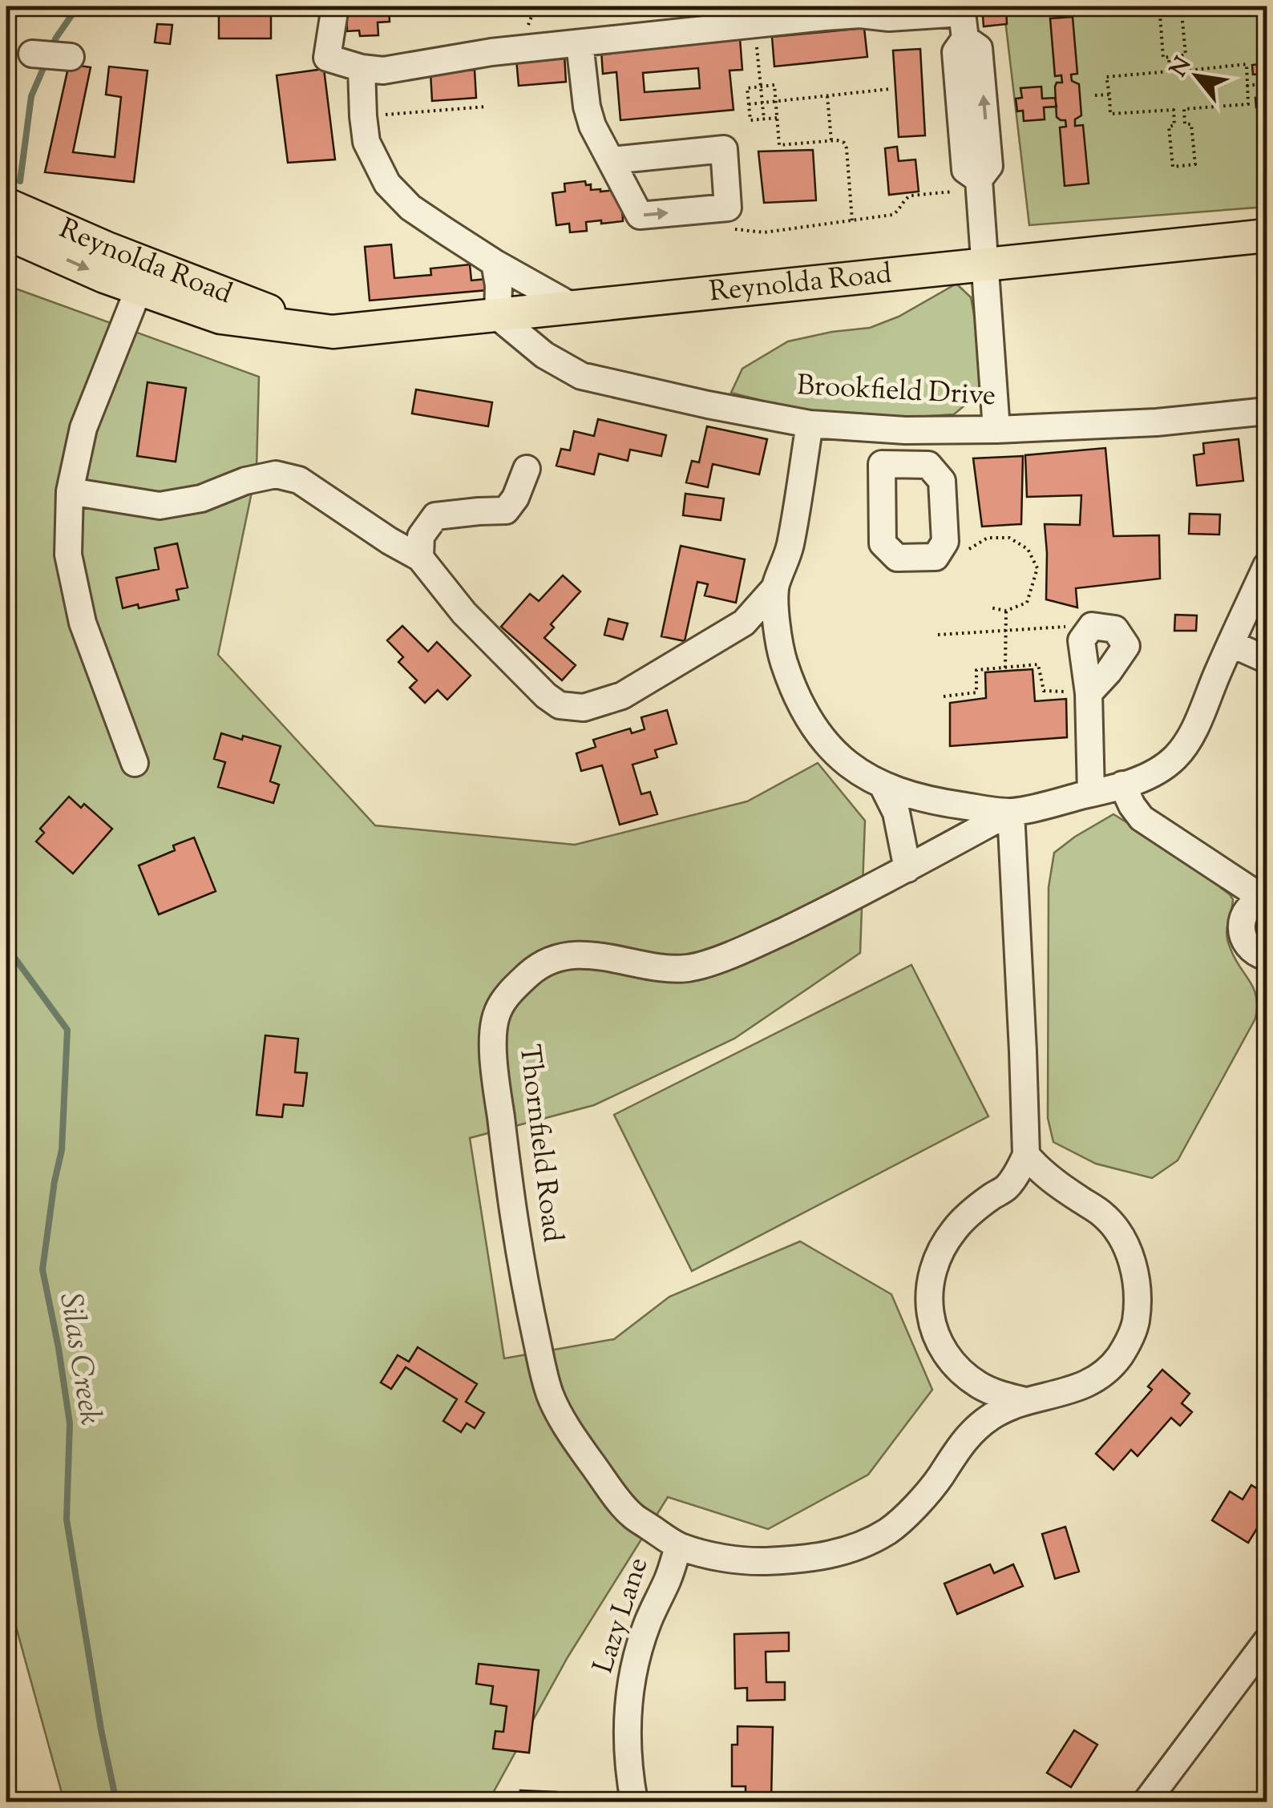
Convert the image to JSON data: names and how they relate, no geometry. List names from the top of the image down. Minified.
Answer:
{"streets":{"main road":["Reynolda Road"],"street":["Brookfield Drive","Thornfield Road","Lazy Lane"]},"crossings":[["Reynolda Road","Brookfield Drive"],["Thornfield Road","Lazy Lane"]],"water":["Silas Creek"],"north":"top left"}
